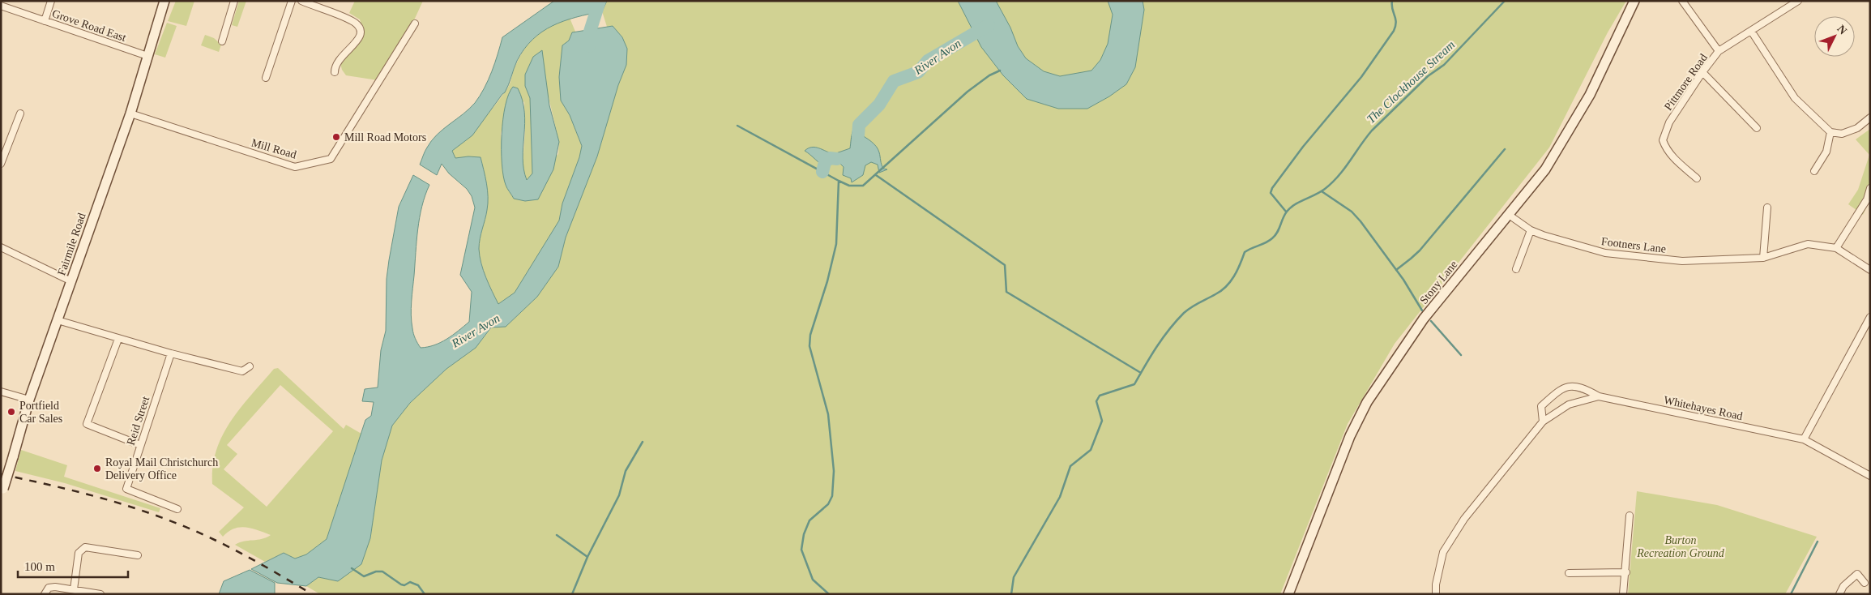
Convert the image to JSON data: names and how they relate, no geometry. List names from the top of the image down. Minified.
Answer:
{"streets":{"main road":["Fairmile Road","Stony Lane"],"street":["Grove Road East","Pittmore Road","Mill Road","Footners Lane","Whitehayes Road","Reid Street"]},"crossings":[["Grove Road East","Fairmile Road"],["Mill Road","Fairmile Road"],["Footners Lane","Stony Lane"]],"water":["River Avon","The Clockhouse Stream"],"parks":["Burton Recreation Ground"],"places":["Mill Road Motors","Portfield Car Sales","Royal Mail Christchurch Delivery Office"],"scale_bar":"100 m","north":"top right"}
